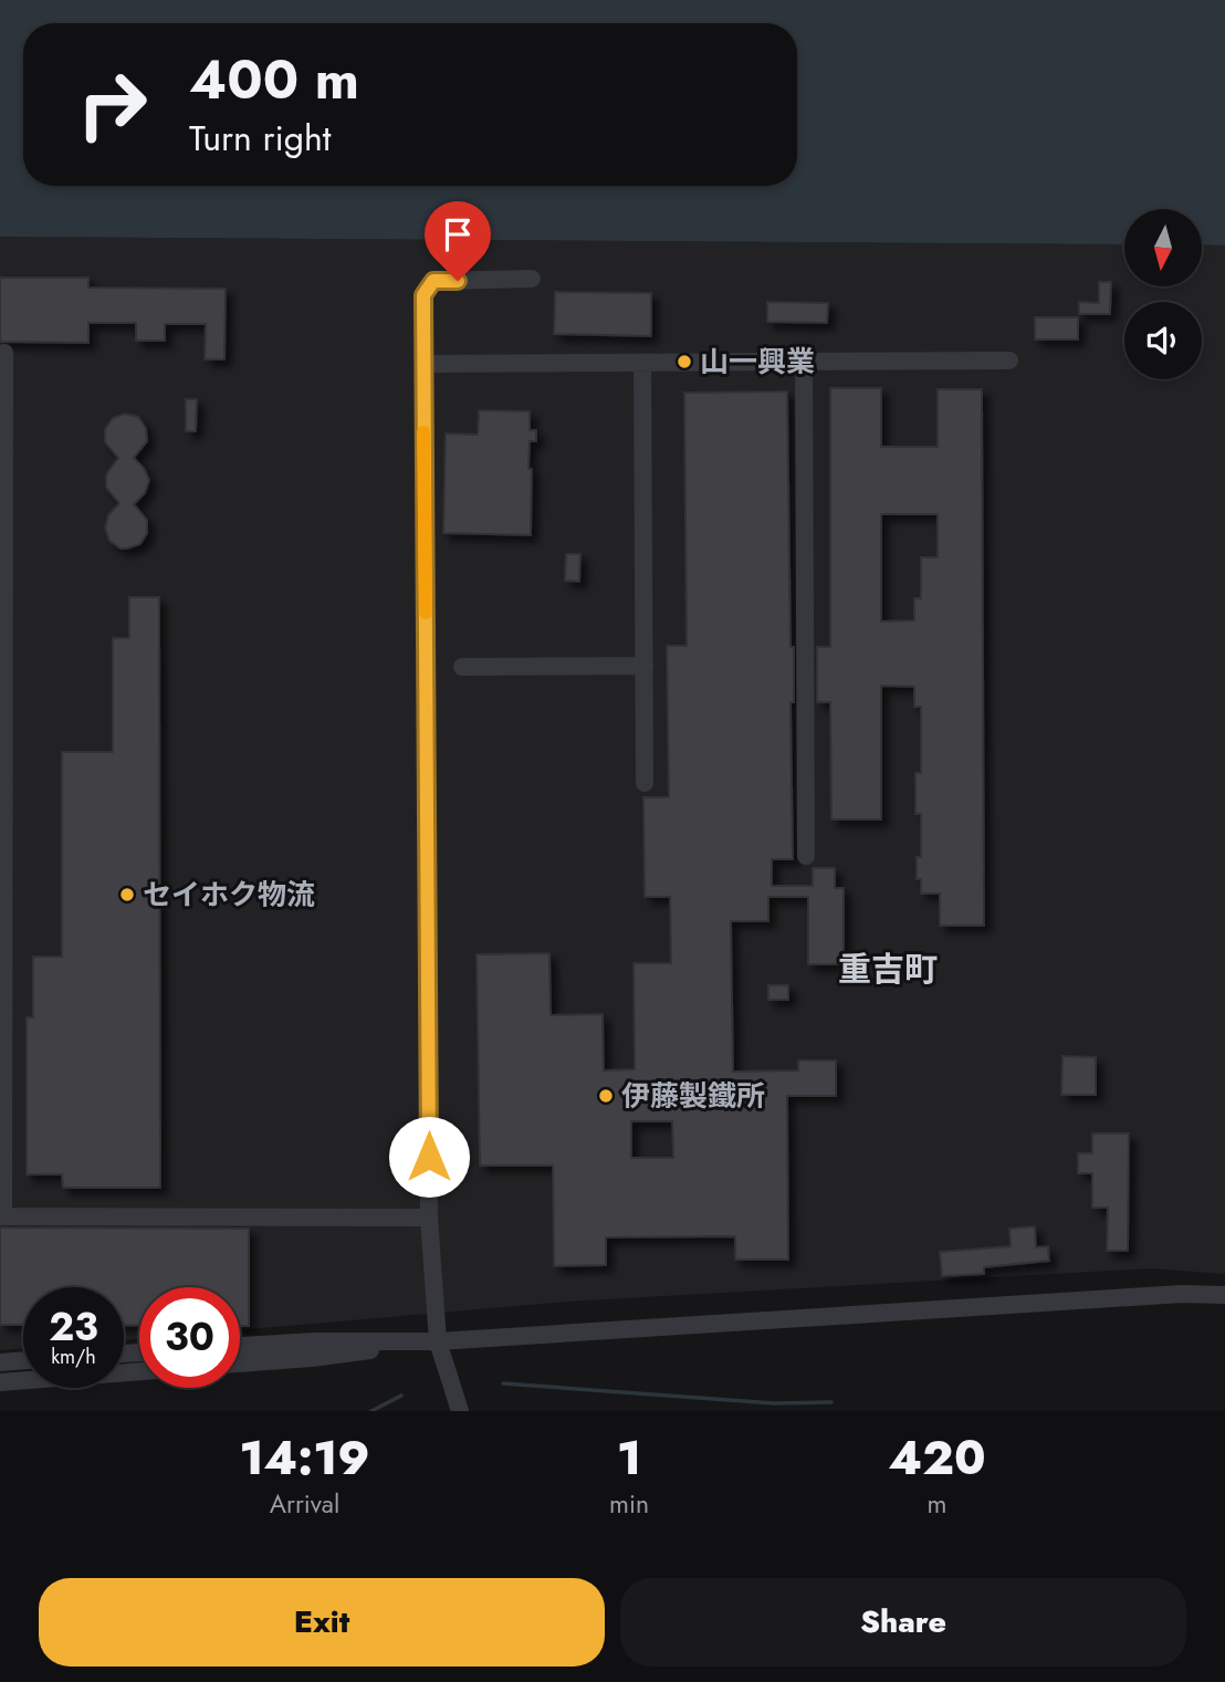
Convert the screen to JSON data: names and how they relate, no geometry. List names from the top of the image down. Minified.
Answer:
{"districts":["重吉町"],"places":["山一興業","セイホク物流","伊藤製鐵所"],"north":"bottom","page":{"turn":["400 m","Turn right"],"speed":"23 km/h","limit":"30","eta":["14:19","Arrival","1","min","420","m"],"buttons":["Exit","Share"]}}
